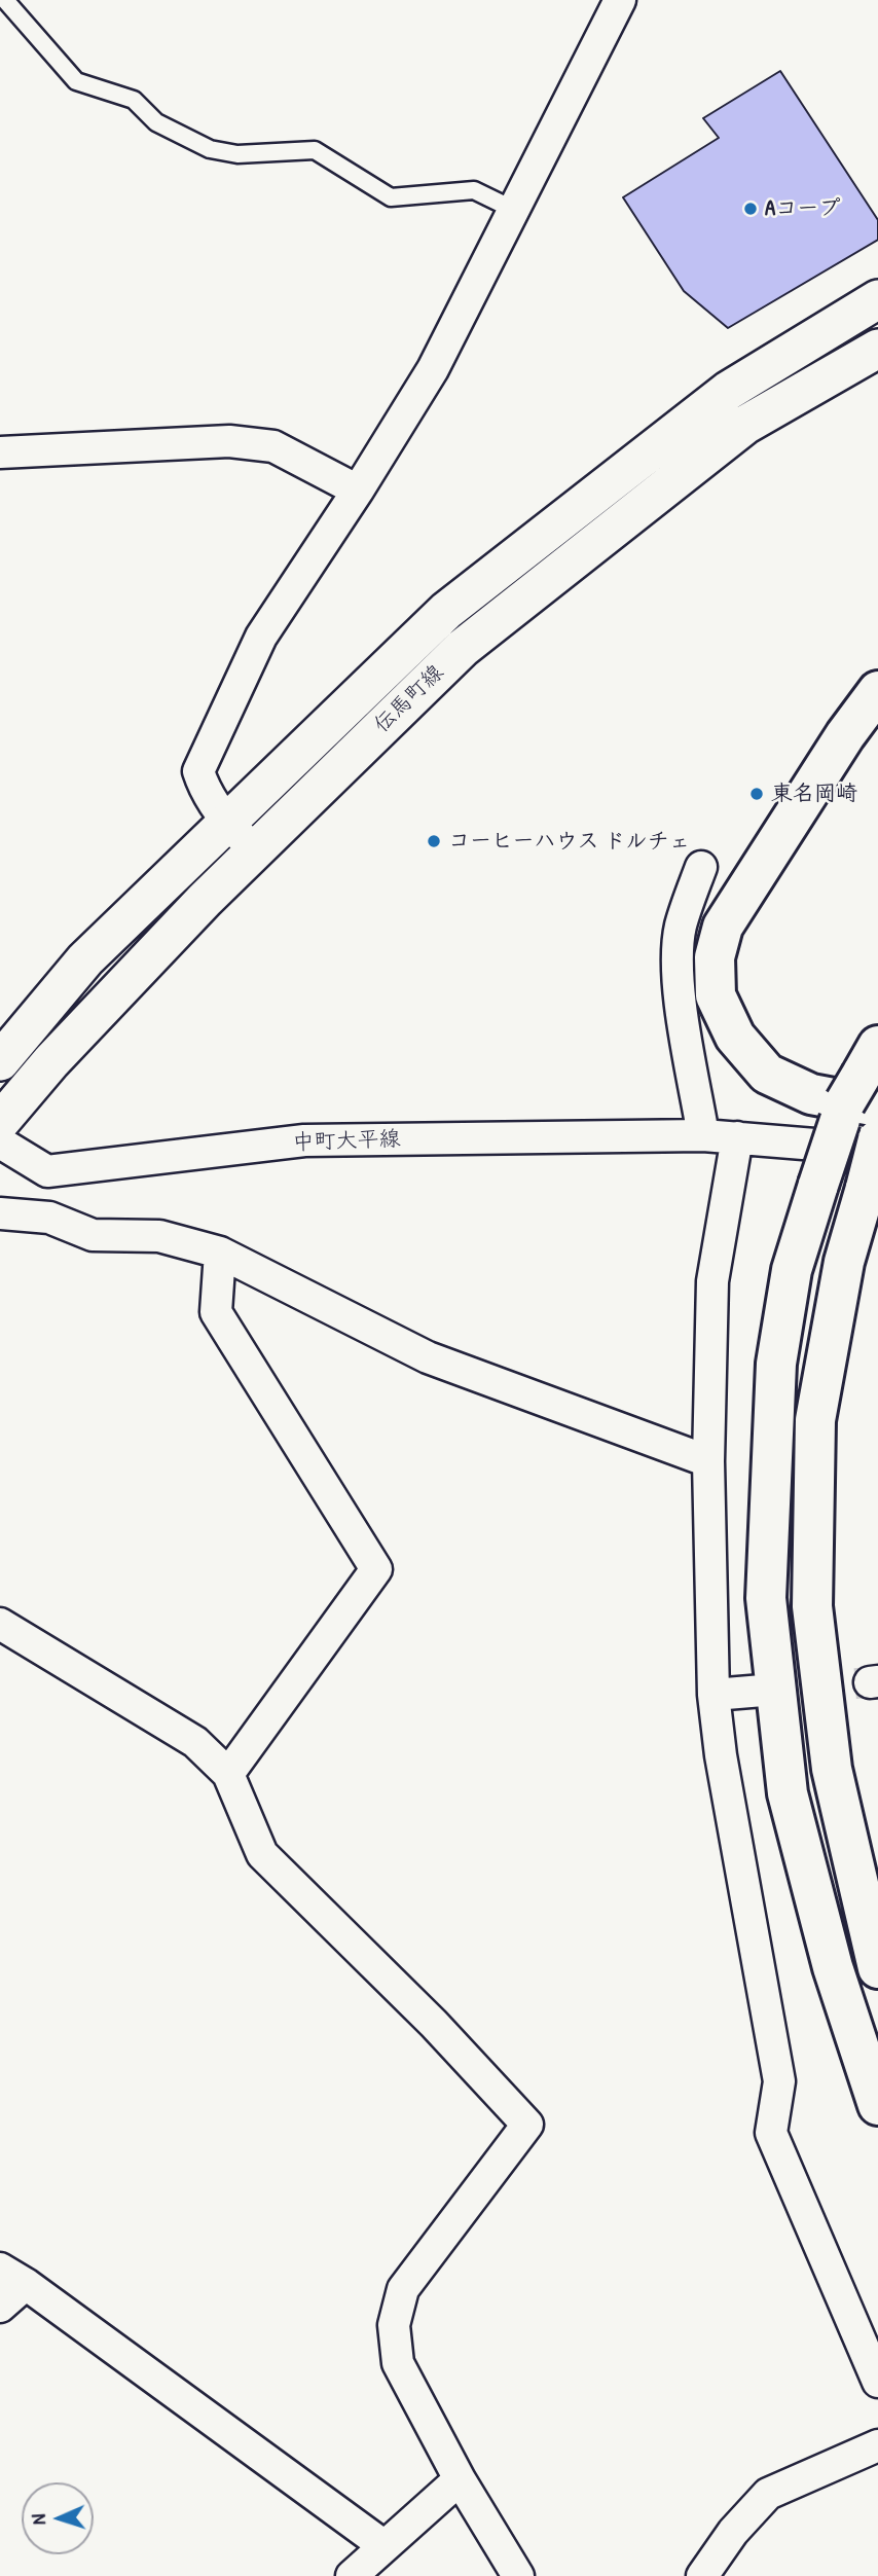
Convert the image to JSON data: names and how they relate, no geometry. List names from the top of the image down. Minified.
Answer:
{"streets":{"street":["伝馬町線","中町大平線"]},"places":["Aコープ","東名岡崎","コーヒーハウス ドルチェ"],"north":"left"}
